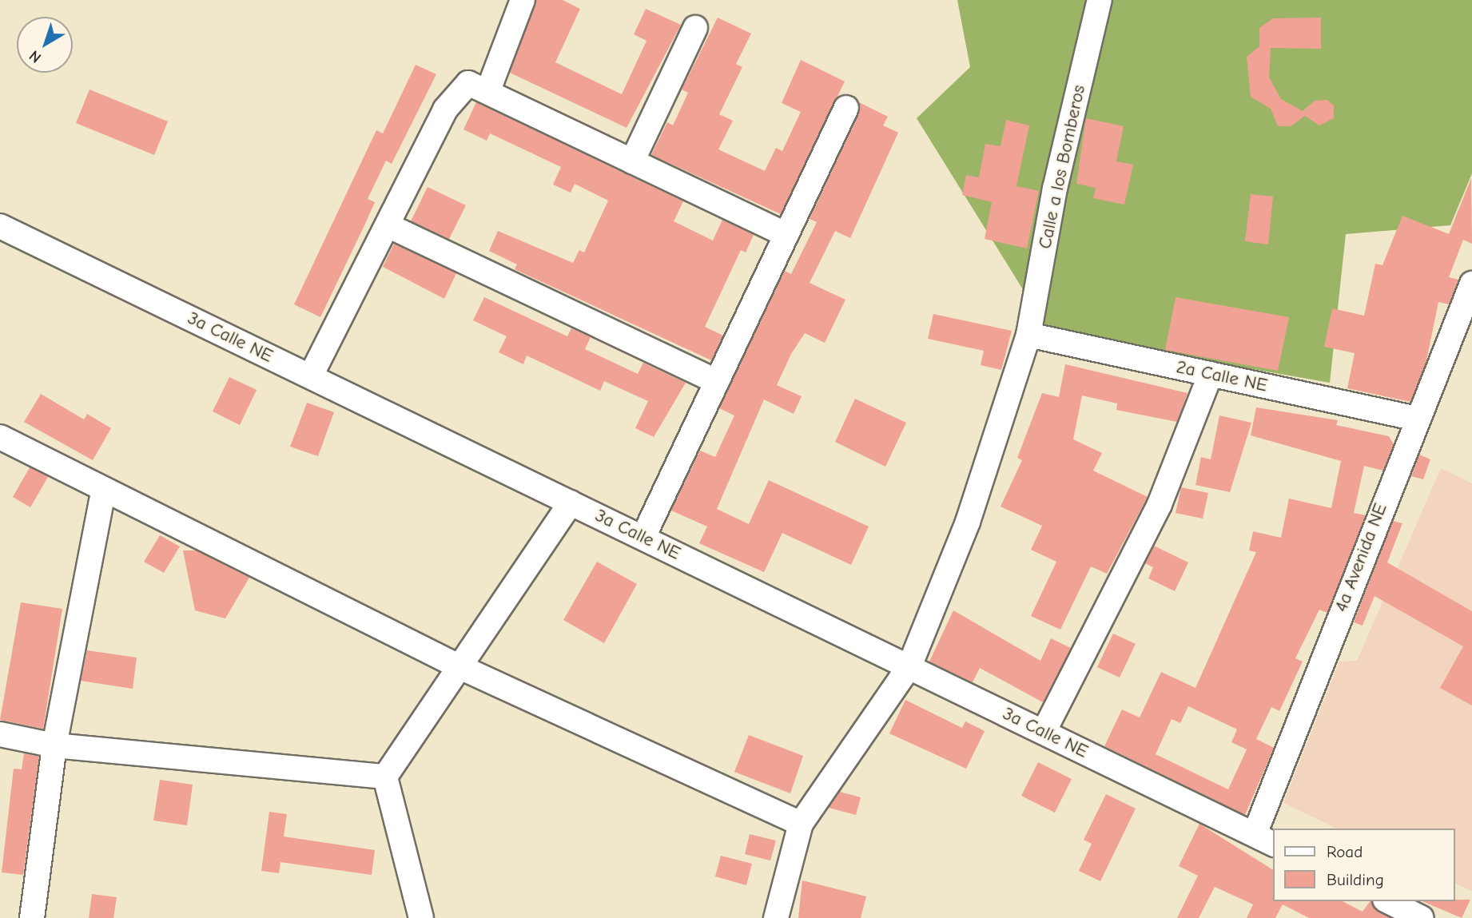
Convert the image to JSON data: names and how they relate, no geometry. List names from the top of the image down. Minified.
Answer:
{"streets":{"street":["Calle a los Bomberos","3a Calle NE","2a Calle NE","4a Avenida NE"]},"crossings":[["Calle a los Bomberos","3a Calle NE"],["Calle a los Bomberos","2a Calle NE"],["3a Calle NE","4a Avenida NE"],["2a Calle NE","4a Avenida NE"]],"legend":["Road","Building"],"north":"bottom left"}
